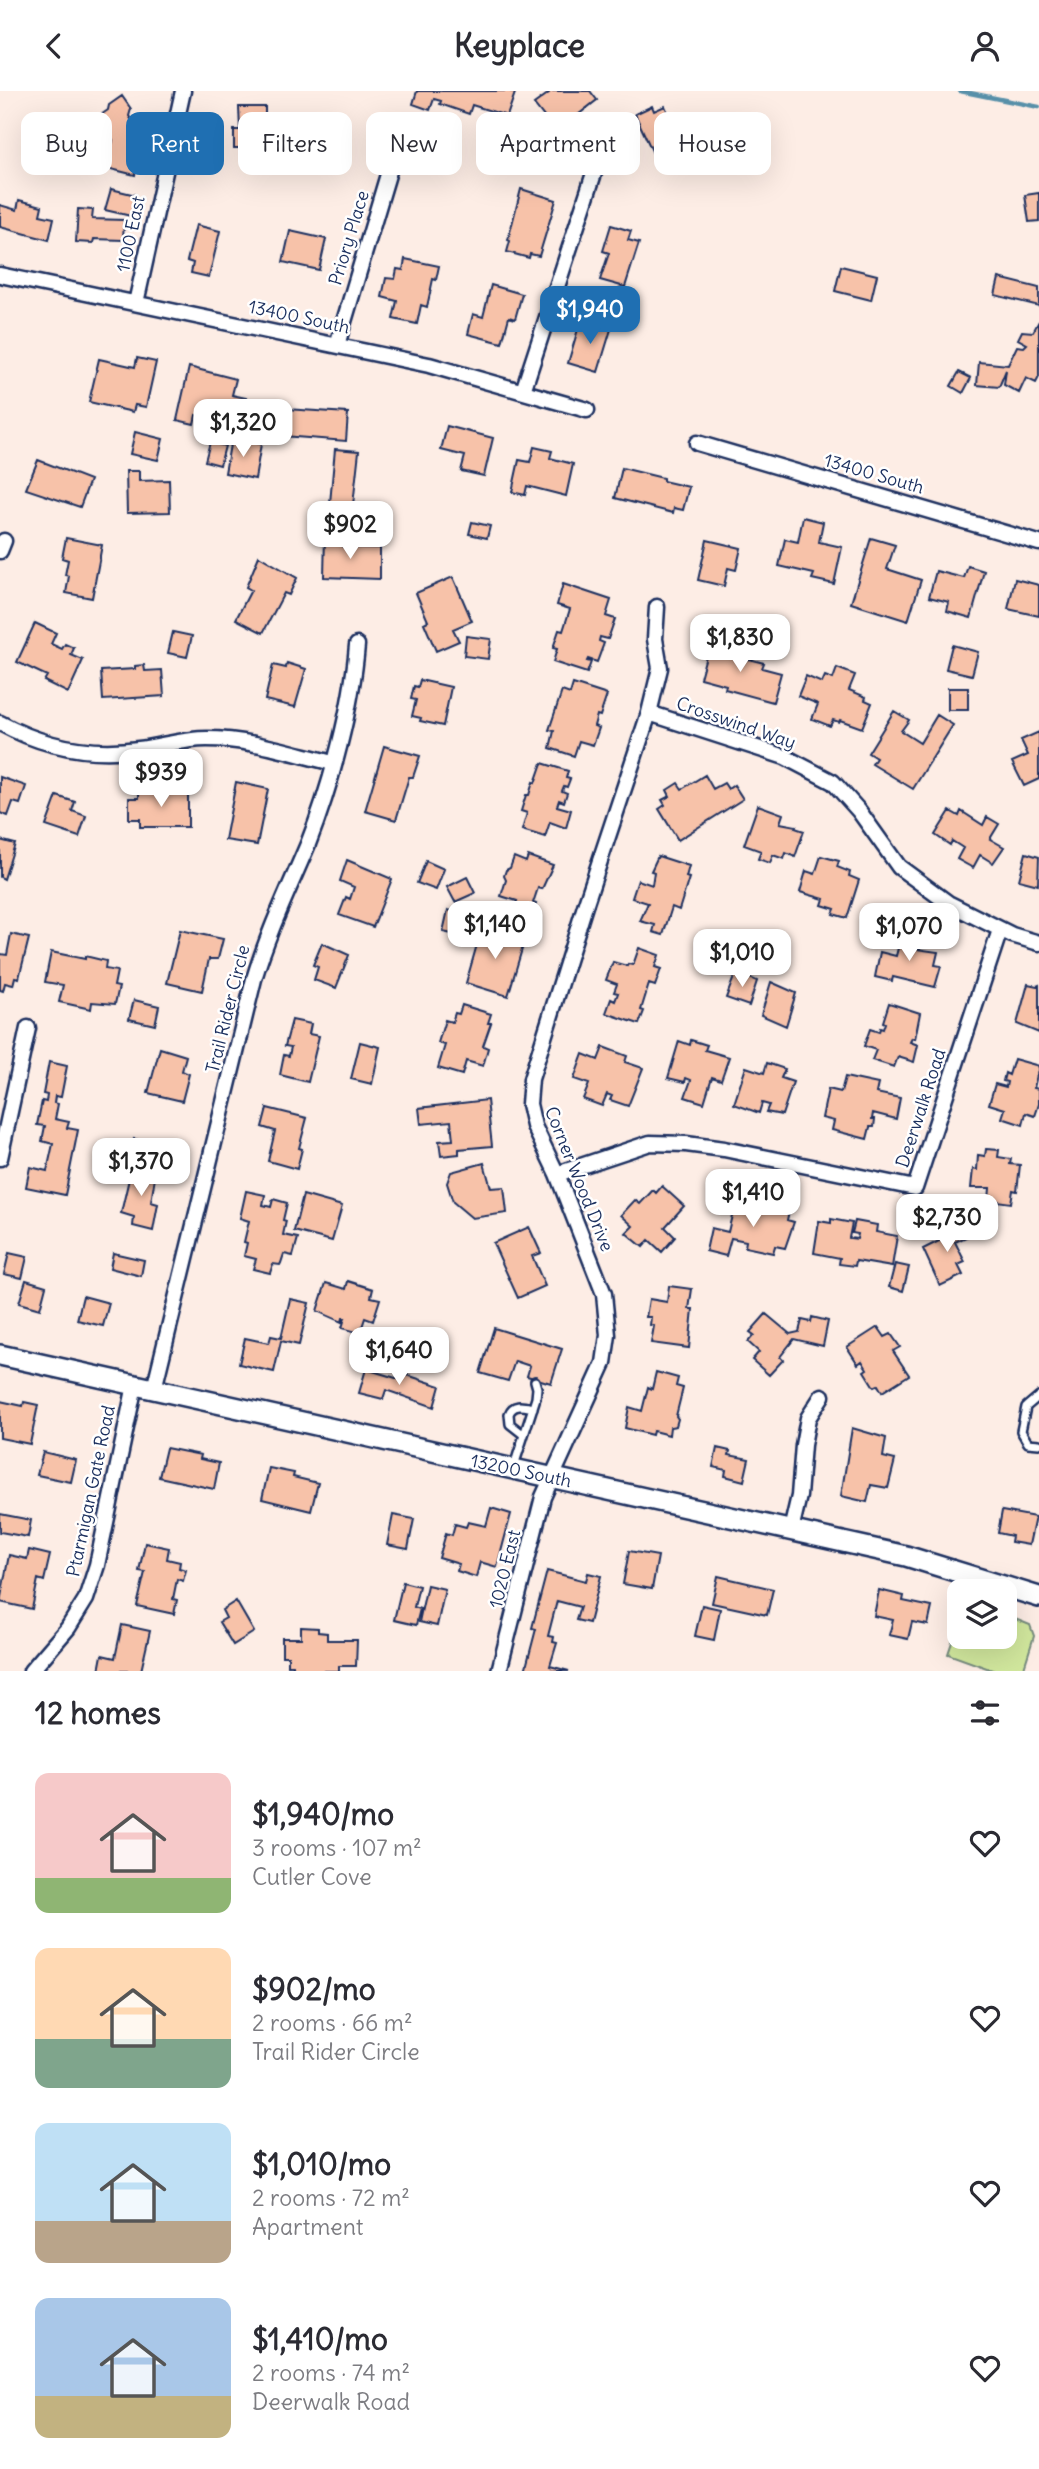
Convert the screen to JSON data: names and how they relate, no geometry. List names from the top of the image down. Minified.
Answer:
{"streets":{"street":["1100 East","Priory Place","13400 South","Crosswind Way","Trail Rider Circle","Deerwalk Road","Corner Wood Drive","13200 South","Ptarmigan Gate Road","1020 East"]},"crossings":[["1100 East","13400 South"],["Priory Place","13400 South"],["Crosswind Way","Deerwalk Road"],["Crosswind Way","Corner Wood Drive"],["Trail Rider Circle","13200 South"],["Deerwalk Road","Corner Wood Drive"],["Corner Wood Drive","13200 South"],["Corner Wood Drive","1020 East"],["13200 South","Ptarmigan Gate Road"],["13200 South","1020 East"]],"page":{"header":"Keyplace","chip":["Buy","Rent","Filters","New","Apartment","House"],"price":["$1,940","$1,320","$902","$1,830","$939","$1,140","$1,070","$1,010","$1,370","$1,410","$2,730","$1,640"],"heading":"12 homes","list":[{"name":"$1,940/mo","note":"3 rooms · 107 m² · Cutler Cove"},{"name":"$902/mo","note":"2 rooms · 66 m² · Trail Rider Circle"},{"name":"$1,010/mo","note":"2 rooms · 72 m² · Apartment"},{"name":"$1,410/mo","note":"2 rooms · 74 m² · Deerwalk Road"}]}}
